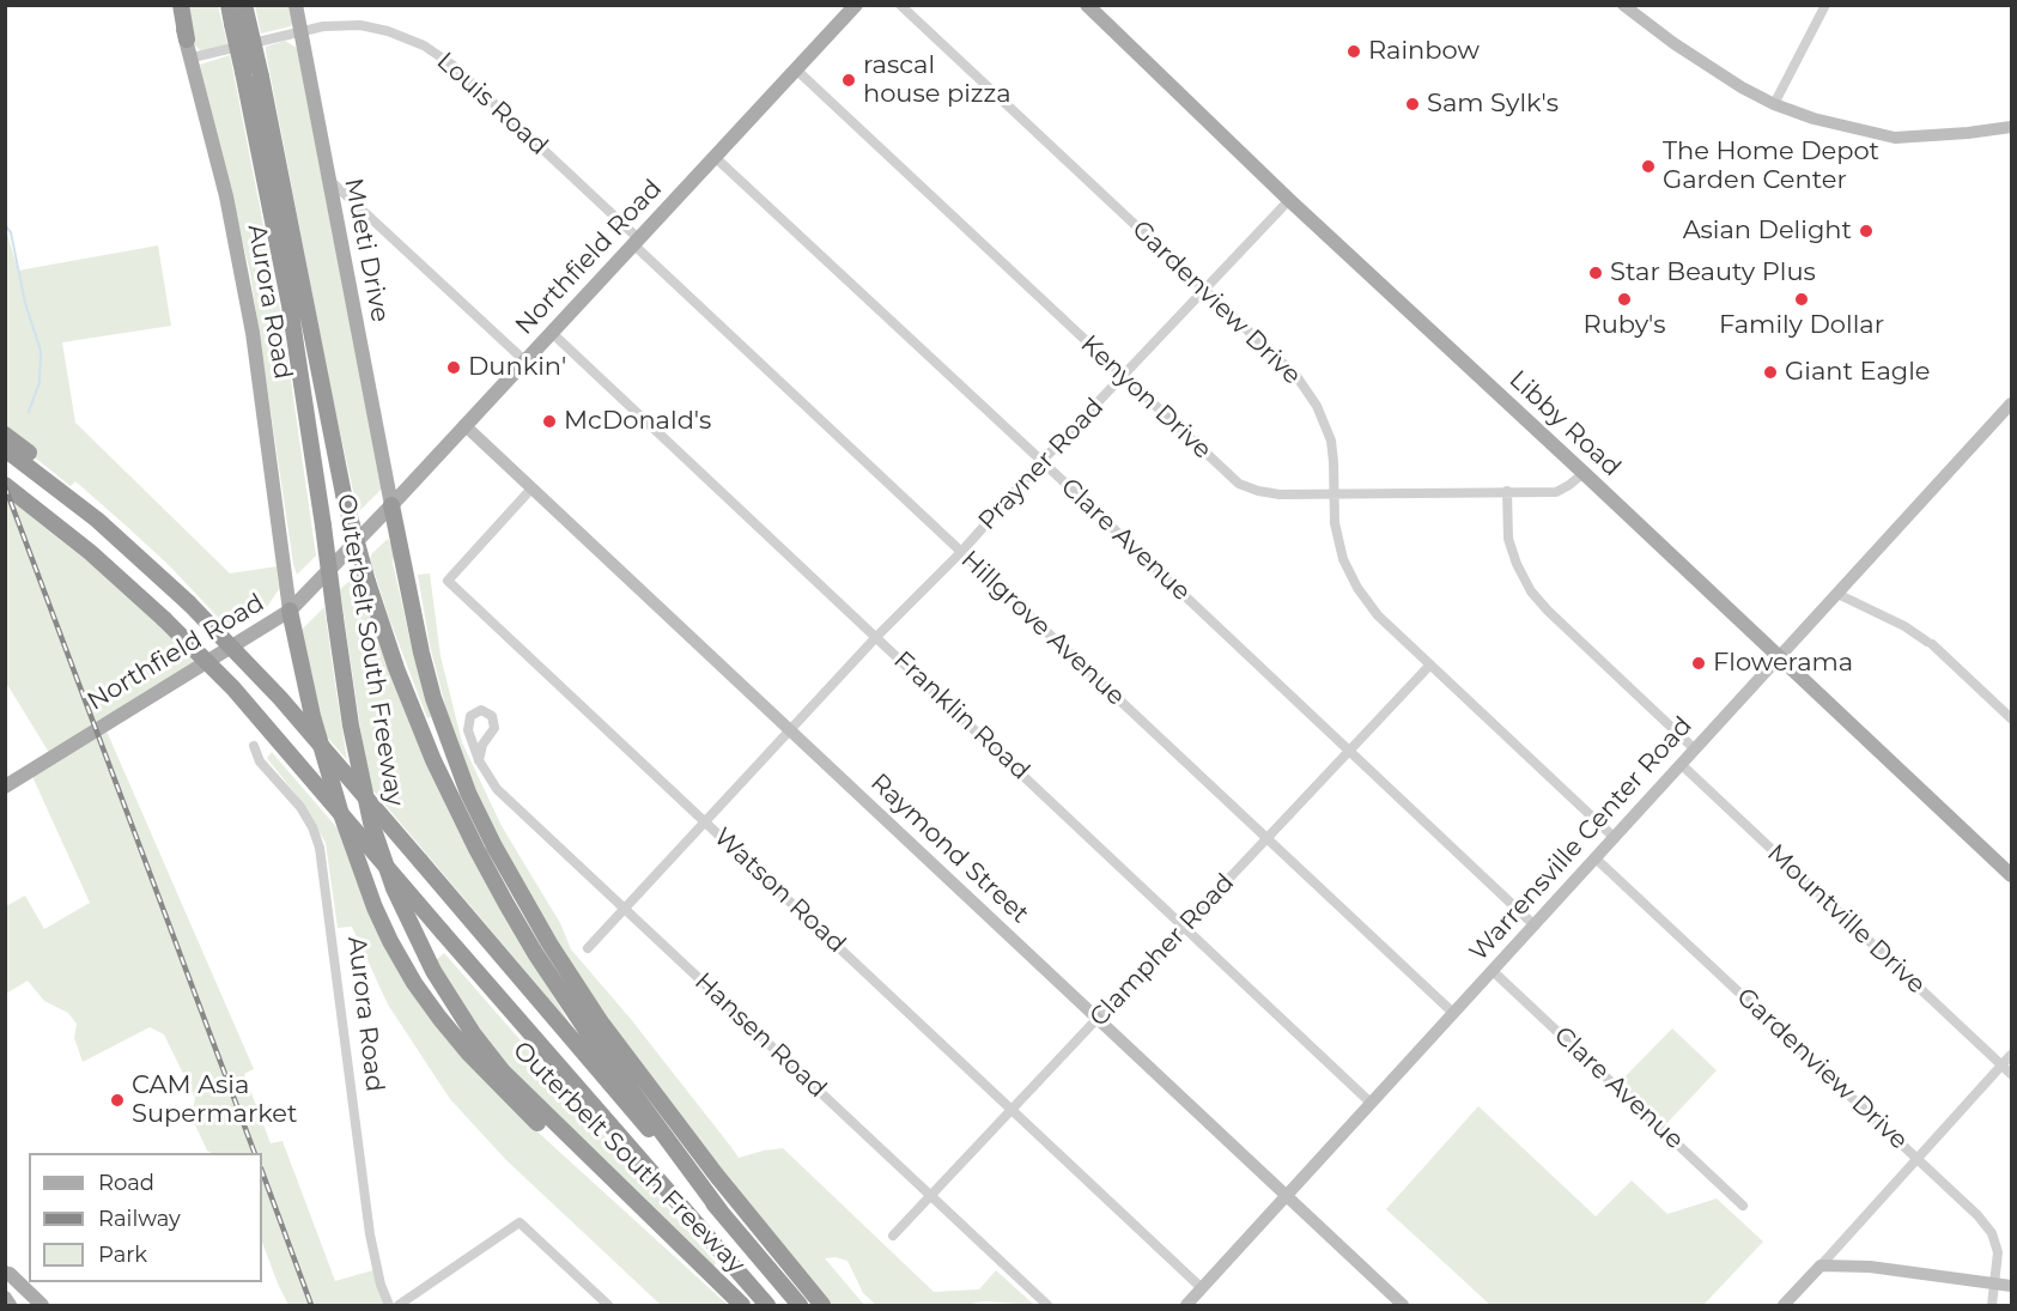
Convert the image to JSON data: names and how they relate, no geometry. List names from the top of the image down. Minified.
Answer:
{"streets":{"highway":["Outerbelt South Freeway"],"main road":["Mueti Drive","Northfield Road","Aurora Road","Libby Road"],"street":["Louis Road","Gardenview Drive","Kenyon Drive","Prayner Road","Clare Avenue","Hillgrove Avenue","Franklin Road","Warrensville Center Road","Raymond Street","Watson Road","Mountville Drive","Clampher Road","Hansen Road"]},"crossings":[["Louis Road","Mueti Drive"],["Louis Road","Northfield Road"],["Louis Road","Aurora Road"],["Louis Road","Hillgrove Avenue"],["Mueti Drive","Northfield Road"],["Northfield Road","Aurora Road"],["Northfield Road","Kenyon Drive"],["Northfield Road","Clare Avenue"],["Northfield Road","Hillgrove Avenue"],["Northfield Road","Franklin Road"],["Northfield Road","Raymond Street"],["Gardenview Drive","Kenyon Drive"],["Gardenview Drive","Prayner Road"],["Gardenview Drive","Warrensville Center Road"],["Gardenview Drive","Clampher Road"],["Kenyon Drive","Libby Road"],["Kenyon Drive","Prayner Road"],["Libby Road","Prayner Road"],["Libby Road","Warrensville Center Road"],["Prayner Road","Clare Avenue"],["Prayner Road","Hillgrove Avenue"],["Prayner Road","Franklin Road"],["Prayner Road","Raymond Street"],["Prayner Road","Watson Road"],["Prayner Road","Hansen Road"],["Clare Avenue","Warrensville Center Road"],["Clare Avenue","Clampher Road"],["Hillgrove Avenue","Warrensville Center Road"],["Hillgrove Avenue","Clampher Road"],["Franklin Road","Warrensville Center Road"],["Franklin Road","Clampher Road"],["Warrensville Center Road","Raymond Street"],["Warrensville Center Road","Watson Road"],["Warrensville Center Road","Mountville Drive"],["Raymond Street","Watson Road"],["Raymond Street","Clampher Road"],["Watson Road","Clampher Road"],["Clampher Road","Hansen Road"]],"places":["Rainbow","rascal house pizza","Sam Sylk's","The Home Depot Garden Center","Asian Delight","Star Beauty Plus","Ruby's","Family Dollar","Dunkin'","Giant Eagle","McDonald's","Flowerama","CAM Asia Supermarket"],"legend":["Road","Railway","Park"]}
